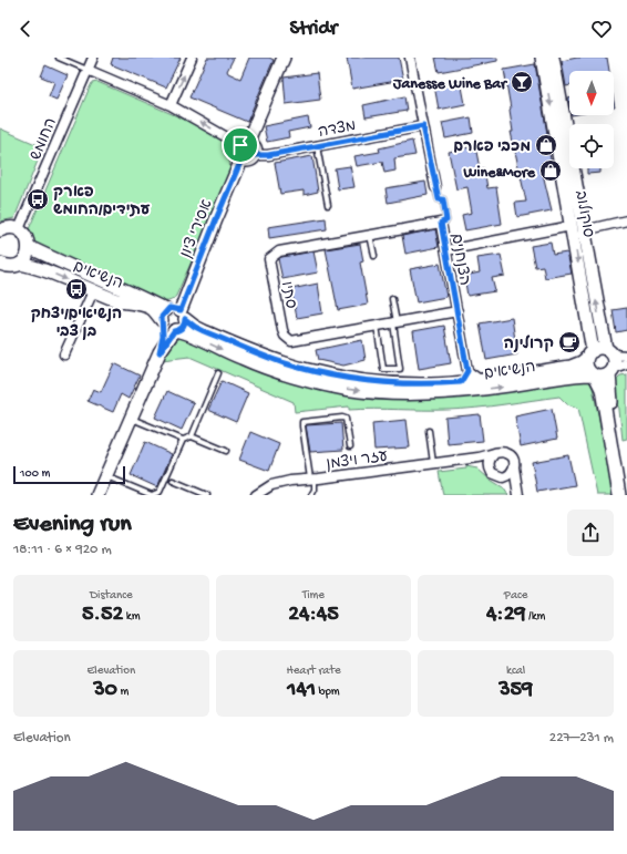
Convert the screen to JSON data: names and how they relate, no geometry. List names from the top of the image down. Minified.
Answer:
{"streets":{"street":["מצדה","החומש","סוקולוב","אסירי ציון","הצנחנים","הנשיאים","סתיו","עזר ויצמן"]},"crossings":[["מצדה","אסירי ציון"],["מצדה","הצנחנים"],["סוקולוב","הנשיאים"],["אסירי ציון","הנשיאים"],["הצנחנים","סתיו"]],"places":{"bar":["Janesse Wine Bar"],"shop":["מכבי פארם","Wine&More"],"bus stop":["פארק עתידים/החומש","הנשיאים/יצחק בן צבי"],"cafe":["קרולינה"]},"scale_bar":"100 m","north":"bottom","page":{"header":"Stridr","scale":"100 m","heading":["Evening run","18:11 · 6 × 920 m"],"stats":[["Distance","5.52 km"],["Time","24:45"],["Pace","4:29 /km"],["Elevation","30 m"],["Heart rate","141 bpm"],["kcal","359"]],"chart":["Elevation","227–231 m"]}}
